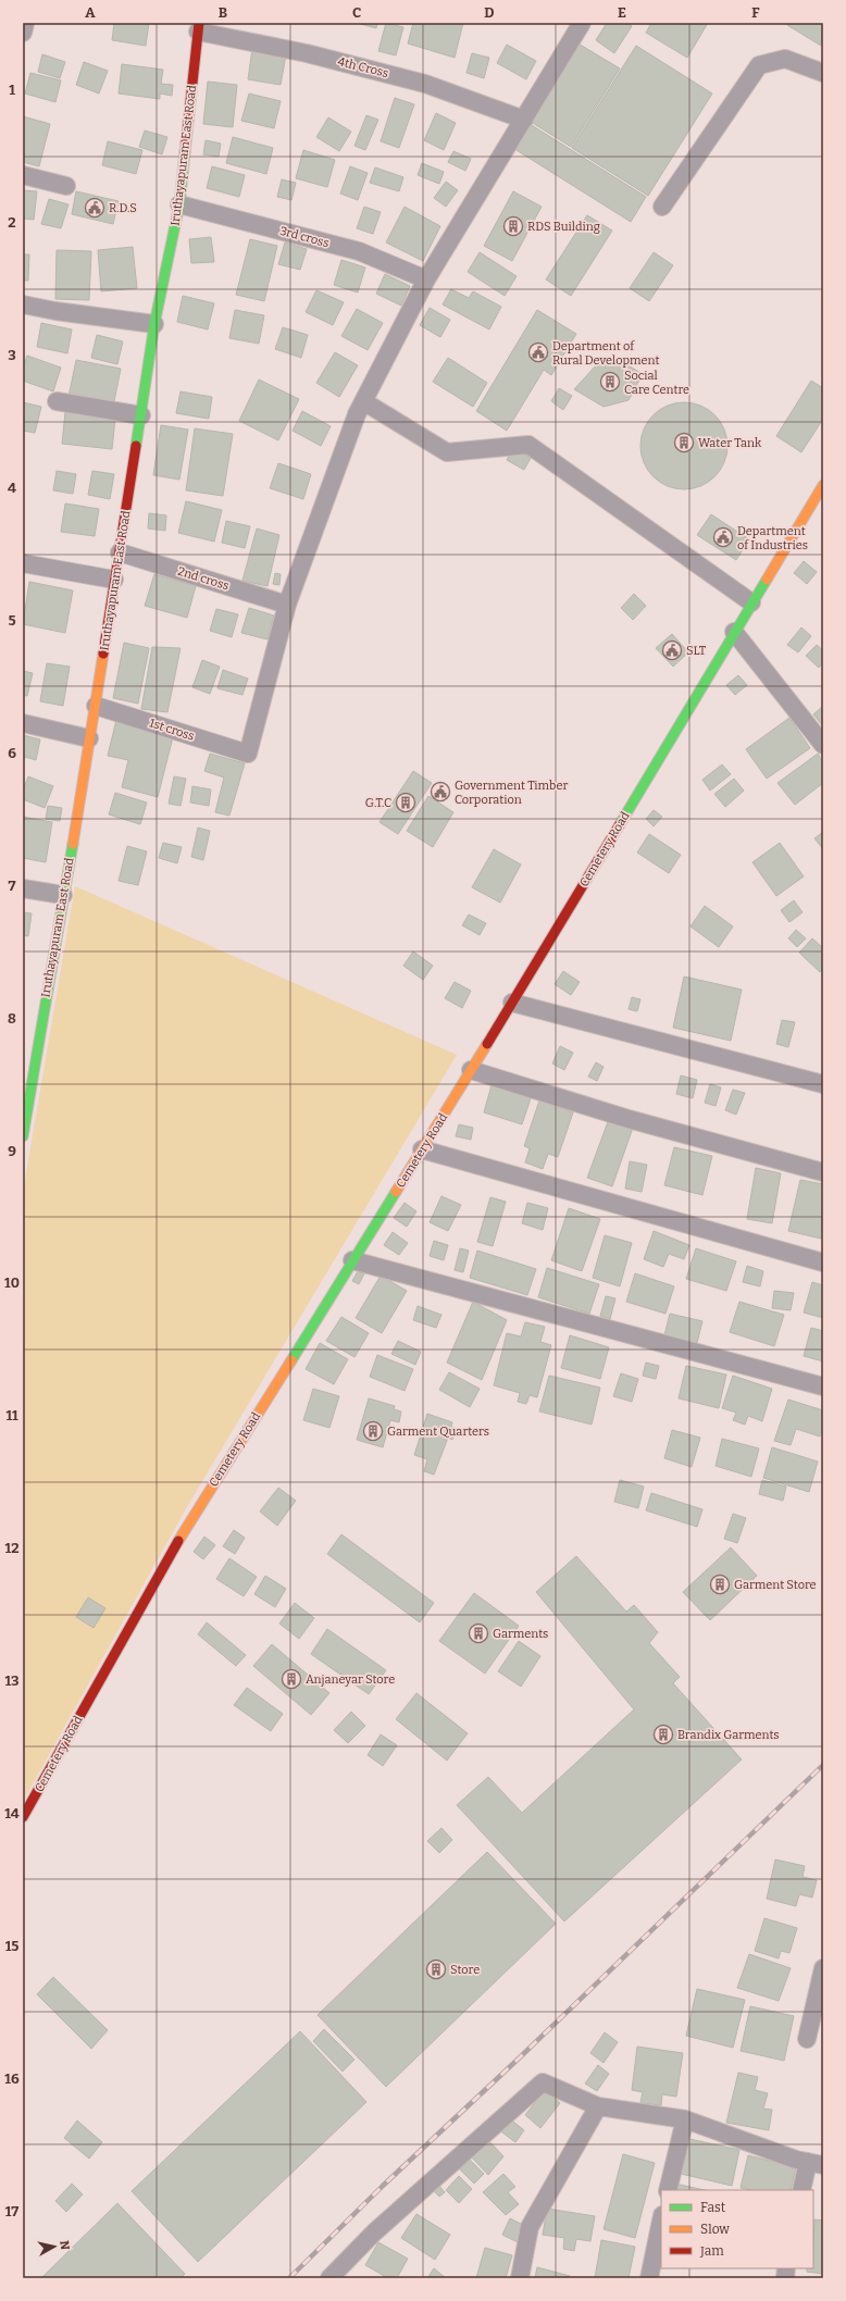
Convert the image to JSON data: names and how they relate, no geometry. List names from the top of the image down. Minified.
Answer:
{"streets":{"main road":["Iruthayapuram East Road","Cemetery Road"],"street":["4th Cross","3rd cross","2nd cross","1st cross"]},"crossings":[["4th Cross","Iruthayapuram East Road"],["Iruthayapuram East Road","3rd cross"],["Iruthayapuram East Road","2nd cross"],["Iruthayapuram East Road","1st cross"],["2nd cross","1st cross"]],"places":{"public building":["R.D.S","Department of Rural Development","Department of Industries","SLT","Government Timber Corporation"],"building":["RDS Building","Social Care Centre","Water Tank","G.T.C","Garment Quarters","Garment Store","Garments","Anjaneyar Store","Brandix Garments","Store"]},"legend":["Fast","Slow","Jam"],"north":"right","grid":{"columns":["A","B","C","D","E","F"],"rows":["1","2","3","4","5","6","7","8","9","10","11","12","13","14","15","16","17"]}}
